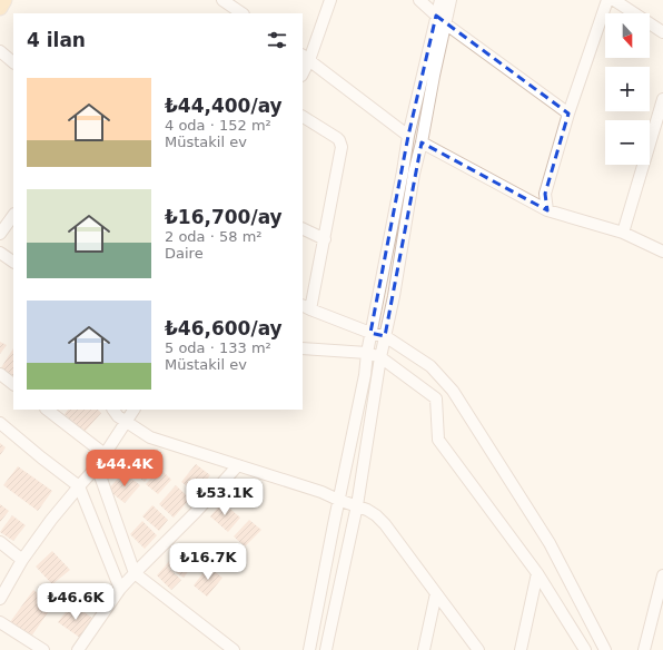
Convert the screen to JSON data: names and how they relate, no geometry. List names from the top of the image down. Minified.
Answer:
{"north":"bottom","page":{"map_buttons":["+","−"],"heading":"4 ilan","list":[{"name":"₺44,400/ay","note":"4 oda · 152 m² · Müstakil ev"},{"name":"₺16,700/ay","note":"2 oda · 58 m² · Daire"},{"name":"₺46,600/ay","note":"5 oda · 133 m² · Müstakil ev"}],"price":["₺44.4K","₺53.1K","₺16.7K","₺46.6K"]}}
